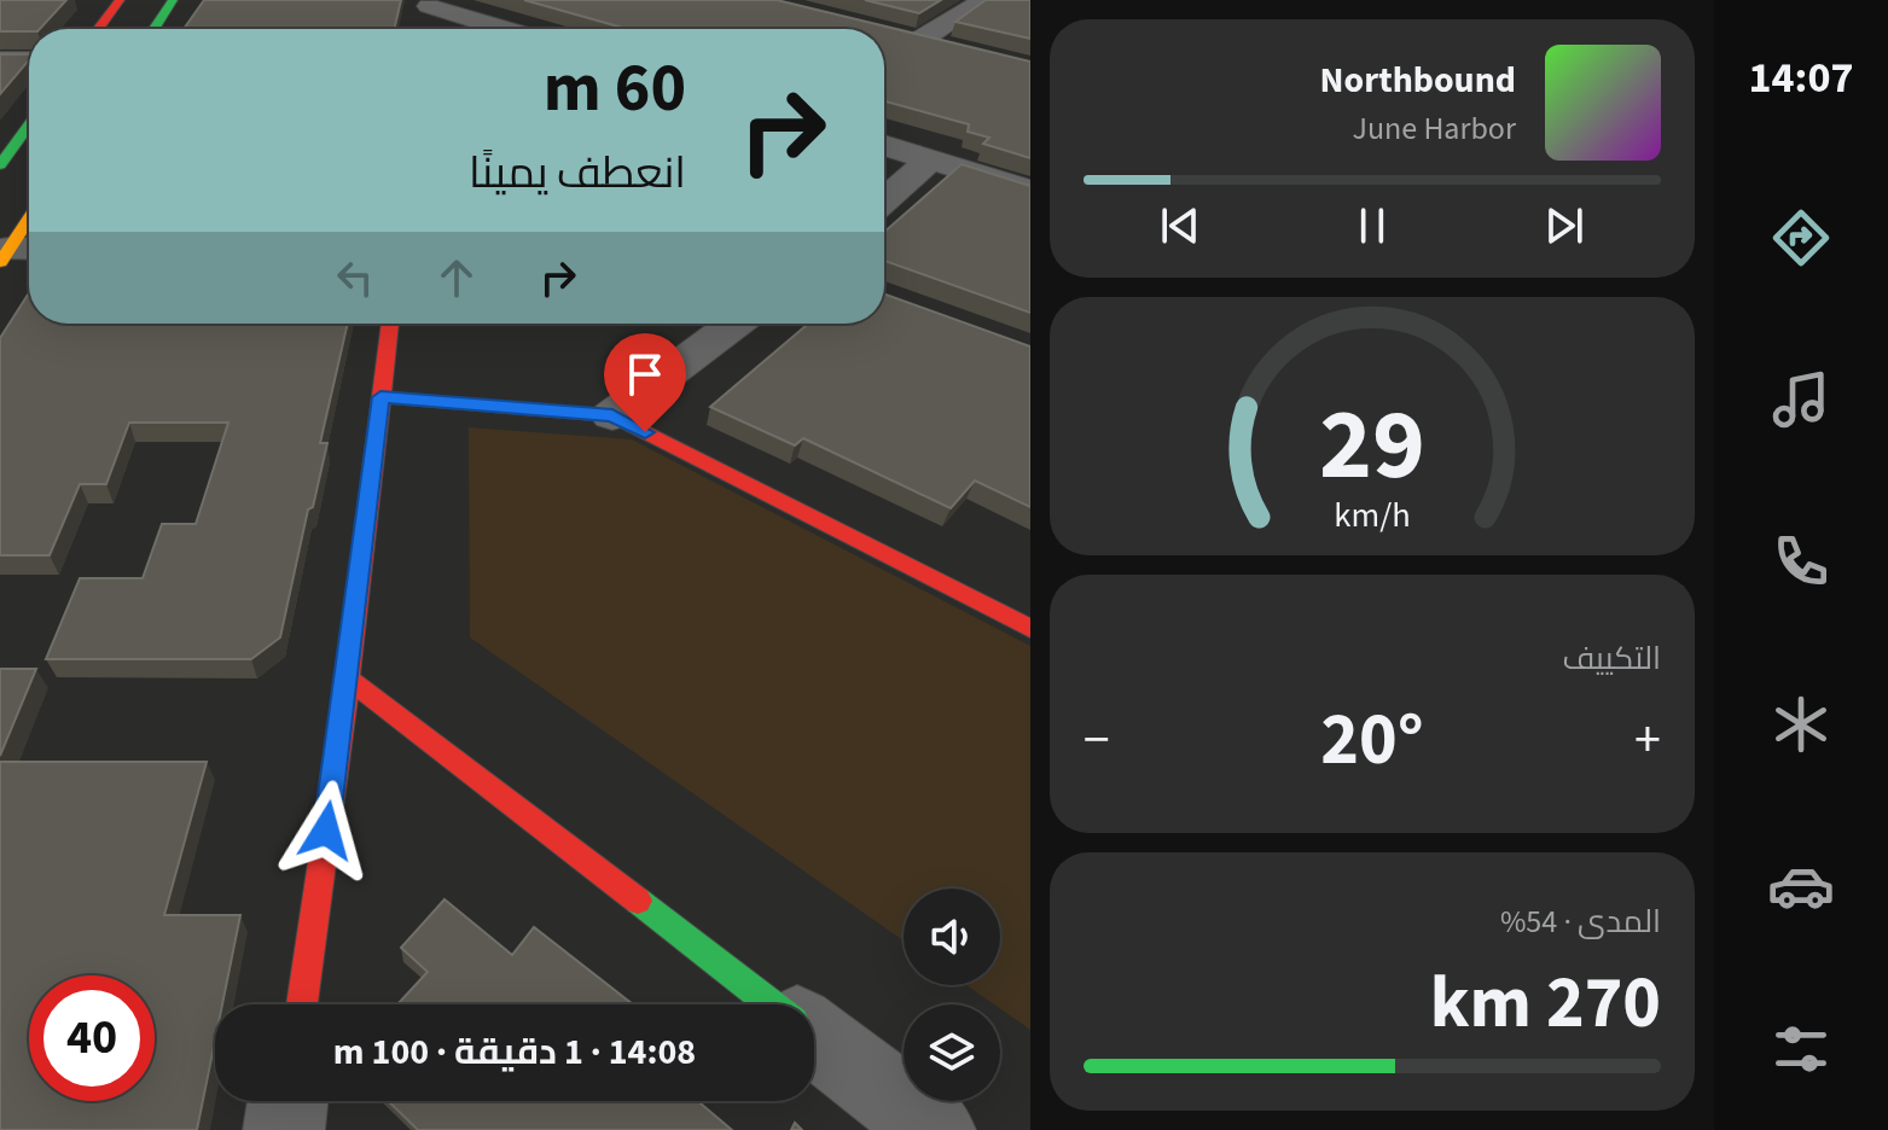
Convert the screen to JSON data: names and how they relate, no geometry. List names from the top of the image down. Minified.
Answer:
{"page":{"tabs":"14:07","turn":["60 m","انعطف يمينًا"],"song":["Northbound","June Harbor"],"tile":["التكييف",["المدى · 54%","270 km"]],"heat":["−","20°","+"],"limit":"40","trip":"14:08 · 1 دقيقة · 100 m","gauge":["29","km/h"]}}
